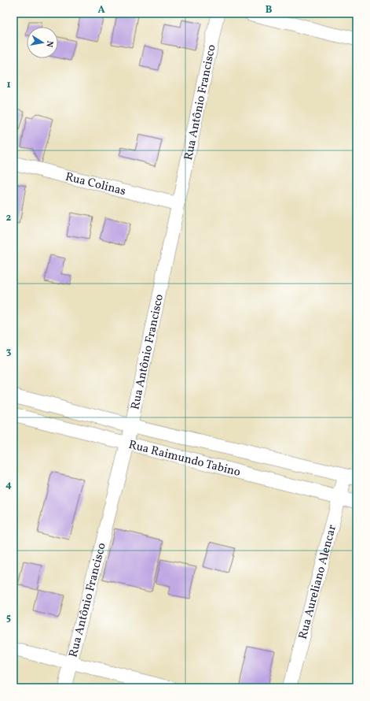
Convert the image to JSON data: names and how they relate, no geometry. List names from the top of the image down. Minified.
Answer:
{"streets":{"street":["Rua Antônio Francisco","Rua Colinas","Rua Raimundo Tabino","Rua Aureliano Alencar"]},"crossings":[["Rua Antônio Francisco","Rua Colinas"],["Rua Antônio Francisco","Rua Raimundo Tabino"],["Rua Raimundo Tabino","Rua Aureliano Alencar"]],"north":"right","grid":{"columns":["A","B"],"rows":["1","2","3","4","5"]}}
